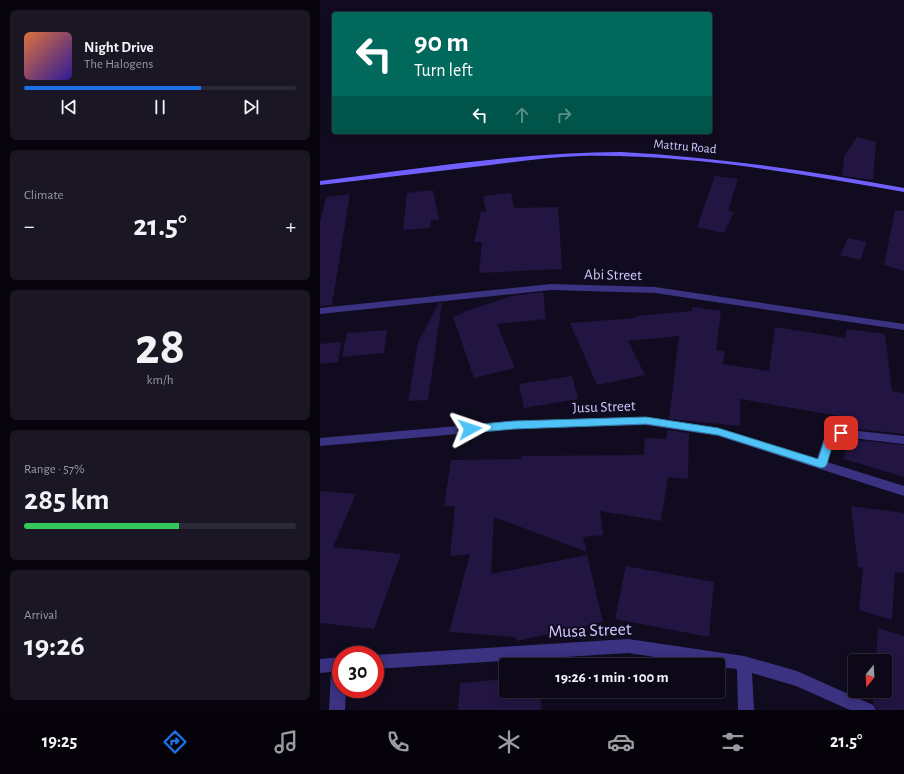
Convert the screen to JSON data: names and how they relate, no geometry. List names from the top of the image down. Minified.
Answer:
{"streets":{"main road":["Mattru Road"],"street":["Abi Street","Jusu Street","Musa Street"]},"north":"bottom","page":{"turn":["90 m","Turn left"],"song":["Night Drive","The Halogens"],"tile":["Climate",["28","km/h"],["Range · 57%","285 km"],["Arrival","19:26"]],"heat":["−","21.5°","+"],"limit":"30","trip":"19:26 · 1 min · 100 m","tabs":["19:25","21.5°"]}}
